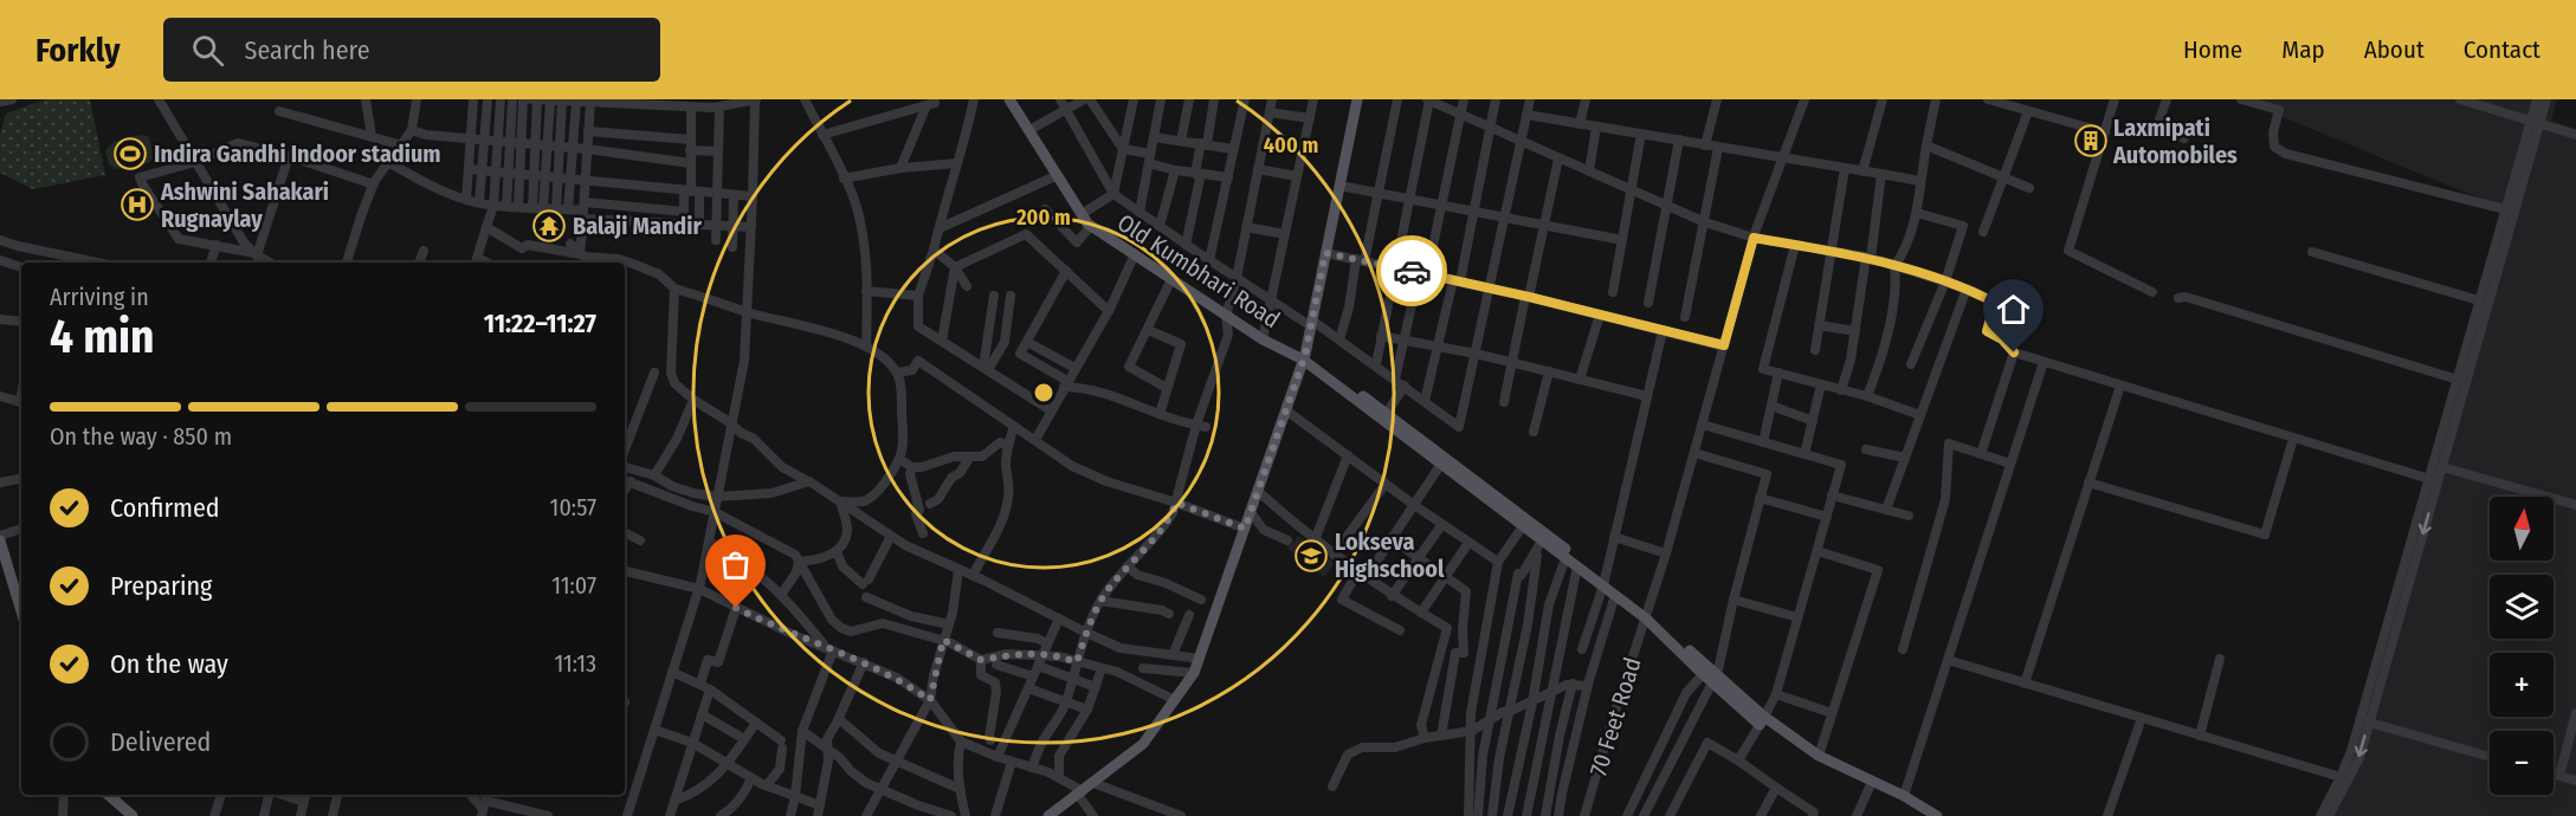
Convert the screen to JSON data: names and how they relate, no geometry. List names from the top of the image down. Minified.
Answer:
{"streets":{"main road":["Old Kumbhari Road"],"street":["70 Feet Road"]},"places":{"building":["Laxmipati Automobiles"],"sports":["Indira Gandhi Indoor stadium"],"hospital":["Ashwini Sahakari Rugnaylay"],"temple":["Balaji Mandir"],"school or university":["Lokseva Highschool"]},"north":"top","page":{"header":"Forkly","search":"Search here","nav":["Home","Map","About","Contact"],"heading":["4 min","Arriving in","11:22–11:27"],"bar":"On the way · 850 m","list":[["Confirmed","10:57"],["Preparing","11:07"],["On the way","11:13"],"Delivered"],"map_buttons":["+","−"]},"rings":["400 m","200 m"]}
